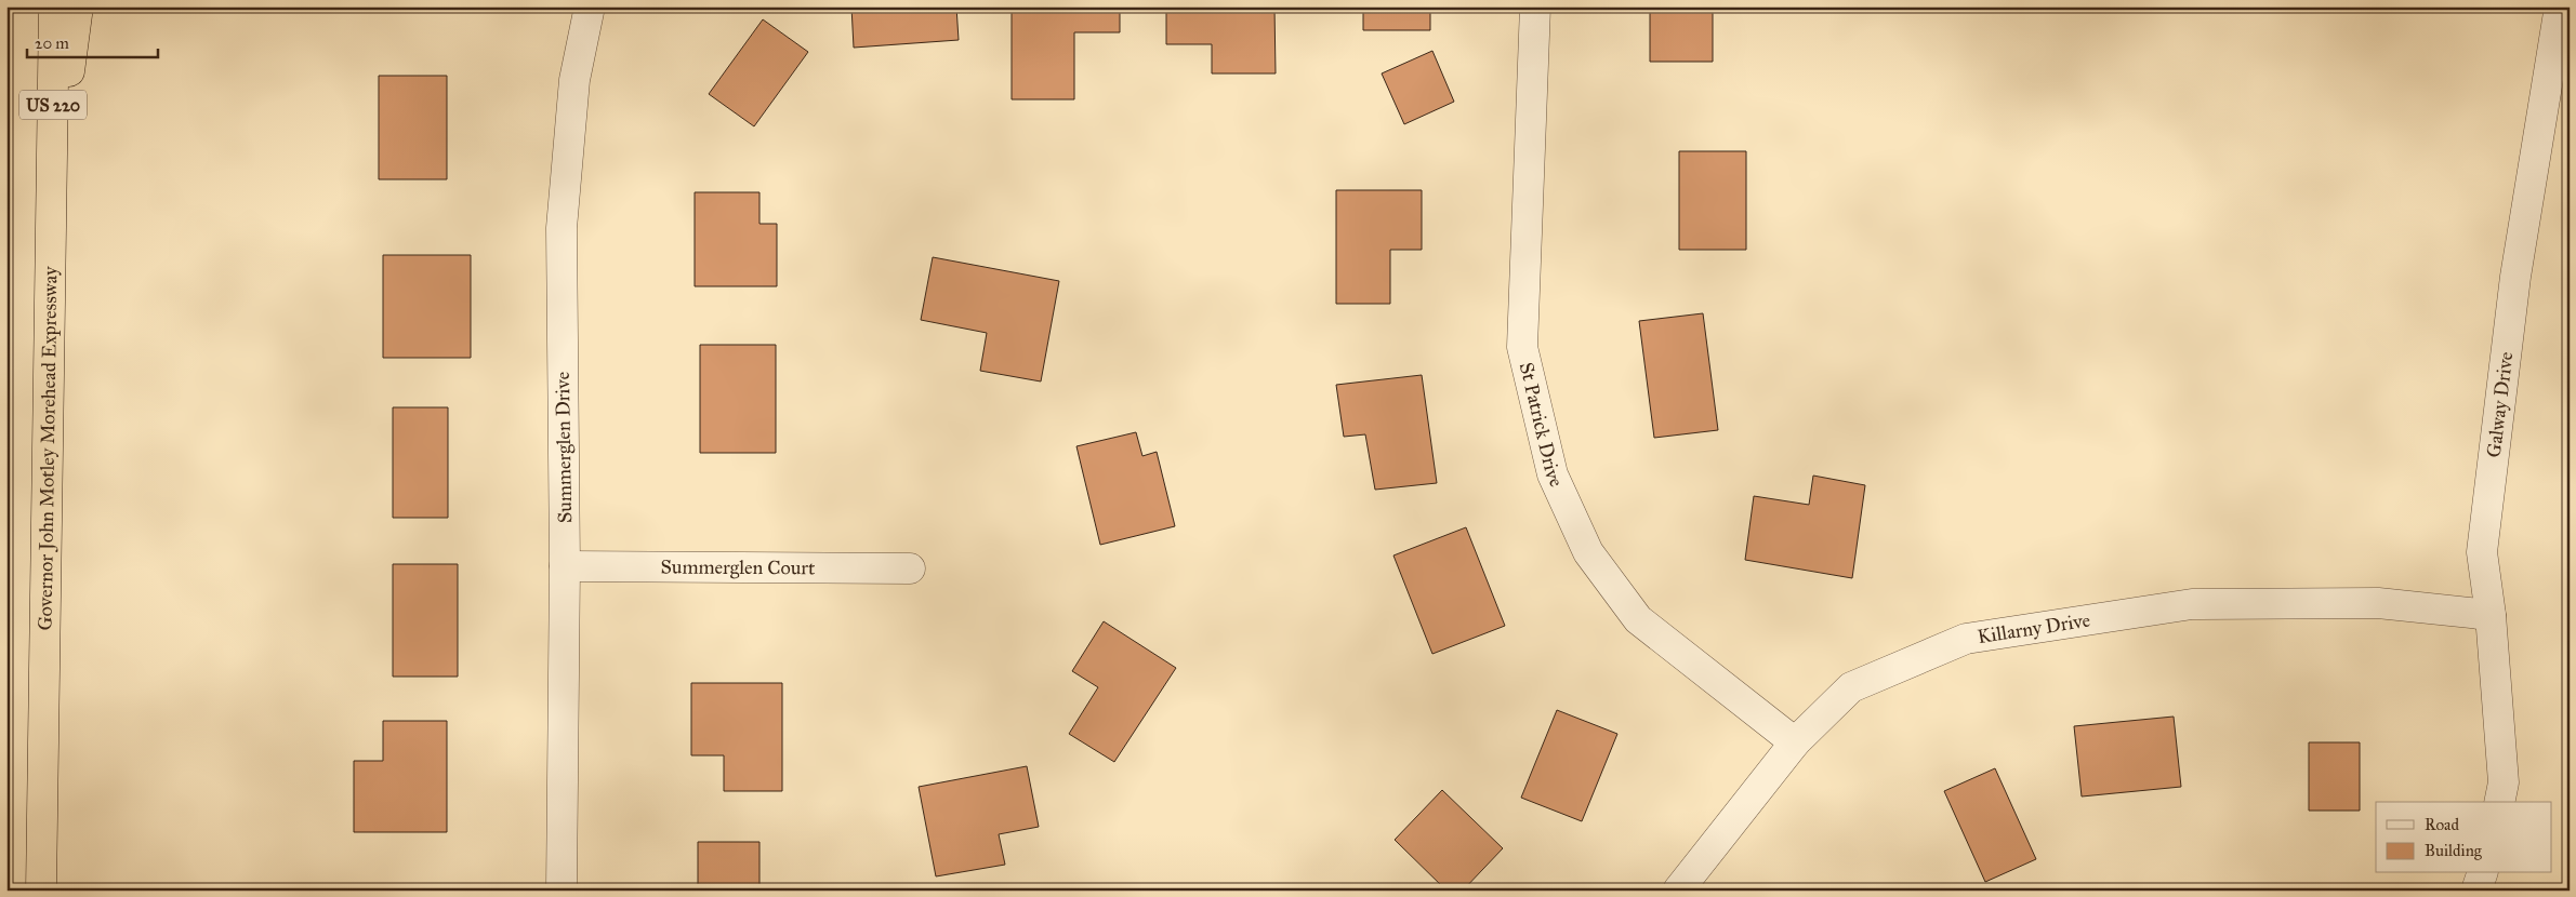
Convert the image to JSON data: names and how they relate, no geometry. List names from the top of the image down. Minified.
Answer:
{"streets":{"highway":["US 220","Governor John Motley Morehead Expressway"],"street":["Galway Drive","St Patrick Drive","Summerglen Drive","Summerglen Court","Killarny Drive"]},"crossings":[["Galway Drive","Killarny Drive"],["St Patrick Drive","Killarny Drive"],["Summerglen Drive","Summerglen Court"]],"legend":["Road","Building"],"scale_bar":"20 m"}
